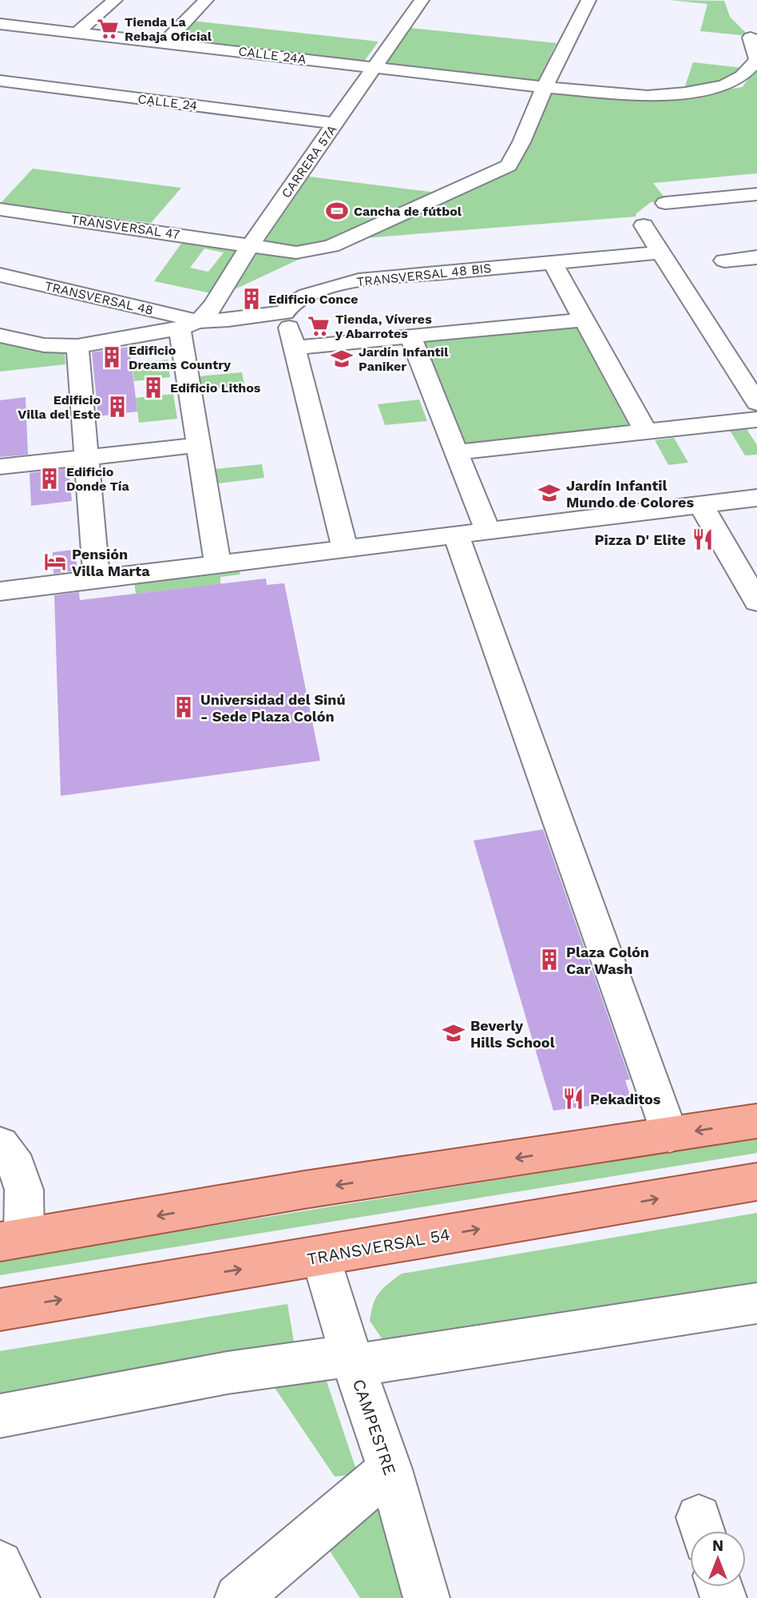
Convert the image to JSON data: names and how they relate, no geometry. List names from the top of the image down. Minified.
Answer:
{"streets":{"main road":["TRANSVERSAL 54"],"street":["CALLE 24A","CALLE 24","CARRERA 57A","TRANSVERSAL 47","TRANSVERSAL 48 BIS","TRANSVERSAL 48","CAMPESTRE"]},"crossings":[["CALLE 24A","CARRERA 57A"],["CALLE 24A","TRANSVERSAL 47"],["CALLE 24","CARRERA 57A"],["CARRERA 57A","TRANSVERSAL 47"],["CARRERA 57A","TRANSVERSAL 48 BIS"],["CARRERA 57A","TRANSVERSAL 48"],["TRANSVERSAL 48 BIS","TRANSVERSAL 48"],["TRANSVERSAL 54","CAMPESTRE"]],"places":{"supermarket":["Tienda La Rebaja Oficial","Tienda, Víveres y Abarrotes"],"sports":["Cancha de fútbol"],"building":["Edificio Conce","Edificio Dreams Country","Edificio Lithos","Edificio Villa del Este","Edificio Donde Tía","Universidad del Sinú - Sede Plaza Colón","Plaza Colón Car Wash"],"school or university":["Jardín Infantil Paniker","Jardín Infantil Mundo de Colores","Beverly Hills School"],"restaurant":["Pizza D' Elite","Pekaditos"],"hotel":["Pensión Villa Marta"]},"north":"top"}
